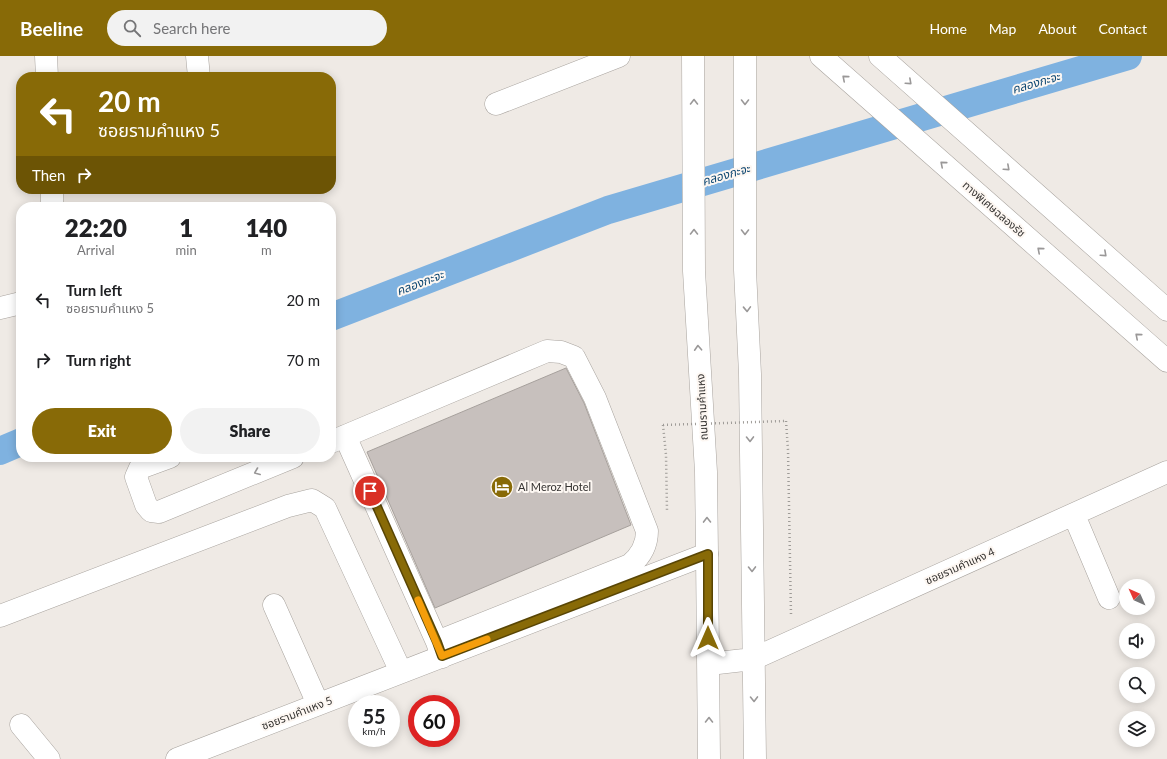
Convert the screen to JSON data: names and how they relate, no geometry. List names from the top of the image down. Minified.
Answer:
{"streets":{"main road":["ทางพิเศษฉลองรัช","ถนนรามคำแหง","ซอยรามคำแหง 4","ซอยรามคำแหง 5"]},"crossings":[["ถนนรามคำแหง","ซอยรามคำแหง 4"],["ถนนรามคำแหง","ซอยรามคำแหง 5"]],"water":["คลองกะจะ"],"places":{"hotel":["Al Meroz Hotel"]},"north":"top left","page":{"header":"Beeline","search":"Search here","nav":["Home","Map","About","Contact"],"turn":["20 m","ซอยรามคำแหง 5"],"then":"Then","eta":["22:20","Arrival","1","min","140","m"],"list":[{"name":"Turn left","note":"ซอยรามคำแหง 5","value":"20 m"},{"name":"Turn right","value":"70 m"}],"buttons":["Exit","Share"],"speed":"55 km/h","limit":"60"}}
